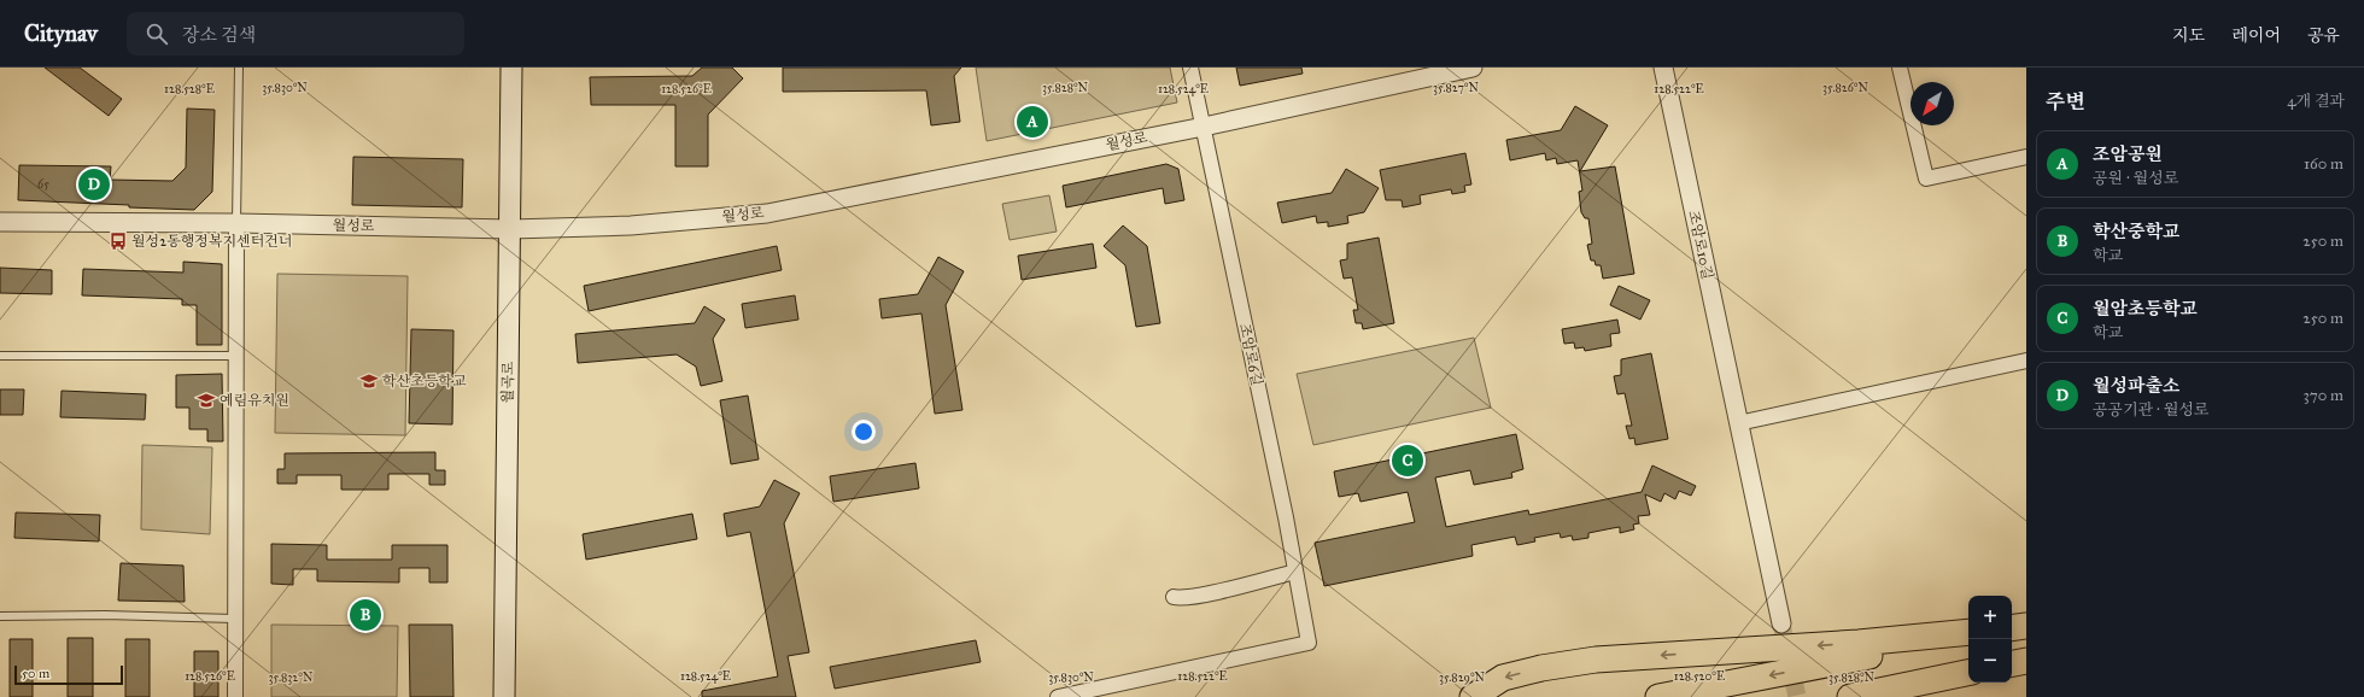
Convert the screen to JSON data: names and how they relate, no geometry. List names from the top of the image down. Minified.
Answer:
{"streets":{"main road":["월곡로"],"street":["월성로","조암로10길","조암로6길"]},"crossings":[["월성로","조암로6길"],["월성로","월곡로"]],"places":{"bus stop":["월성2동행정복지센터건너"],"school or university":["학산초등학교","예림유치원"]},"house_numbers":["65"],"scale_bar":"50 m","north":"bottom left","page":{"header":"Citynav","search":"장소 검색","nav":["지도","레이어","공유"],"heading":["주변","4개 결과"],"pins":["A","D","C","B"],"list":[{"mark":"A","name":"조암공원","note":"공원 · 월성로","value":"160 m"},{"mark":"B","name":"학산중학교","note":"학교","value":"250 m"},{"mark":"C","name":"월암초등학교","note":"학교","value":"250 m"},{"mark":"D","name":"월성파출소","note":"공공기관 · 월성로","value":"370 m"}],"map_buttons":["+","−"],"scale":"50 m"},"coordinates":["35.830°N","35.828°N","35.827°N","35.826°N","128.528°E","128.526°E","128.524°E","128.522°E","128.520°E","35.832°N","35.829°N"]}
